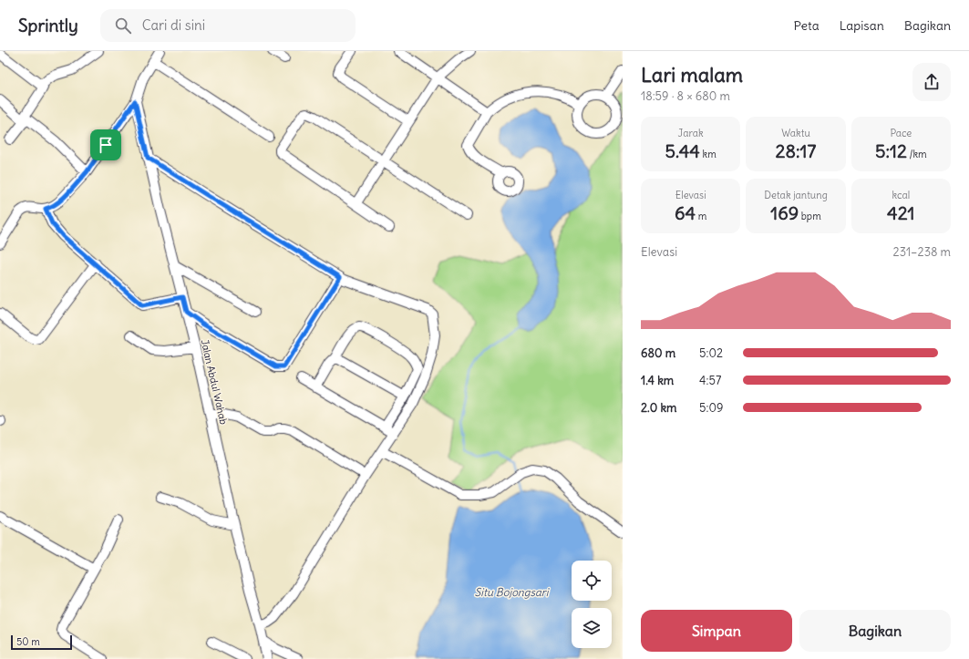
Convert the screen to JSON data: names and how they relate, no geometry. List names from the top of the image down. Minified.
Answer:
{"streets":{"street":["Jalan Abdul Wahab"]},"water":["Situ Bojongsari"],"scale_bar":"50 m","page":{"header":"Sprintly","search":"Cari di sini","nav":["Peta","Lapisan","Bagikan"],"heading":["Lari malam","18:59 · 8 × 680 m"],"stats":[["Jarak","5.44 km"],["Waktu","28:17"],["Pace","5:12 /km"],["Elevasi","64 m"],["Detak jantung","169 bpm"],["kcal","421"]],"chart":["Elevasi","231–238 m"],"list":[{"name":"680 m","note":"5:02"},{"name":"1.4 km","note":"4:57"},{"name":"2.0 km","note":"5:09"}],"buttons":["Simpan","Bagikan"],"scale":"50 m"}}
